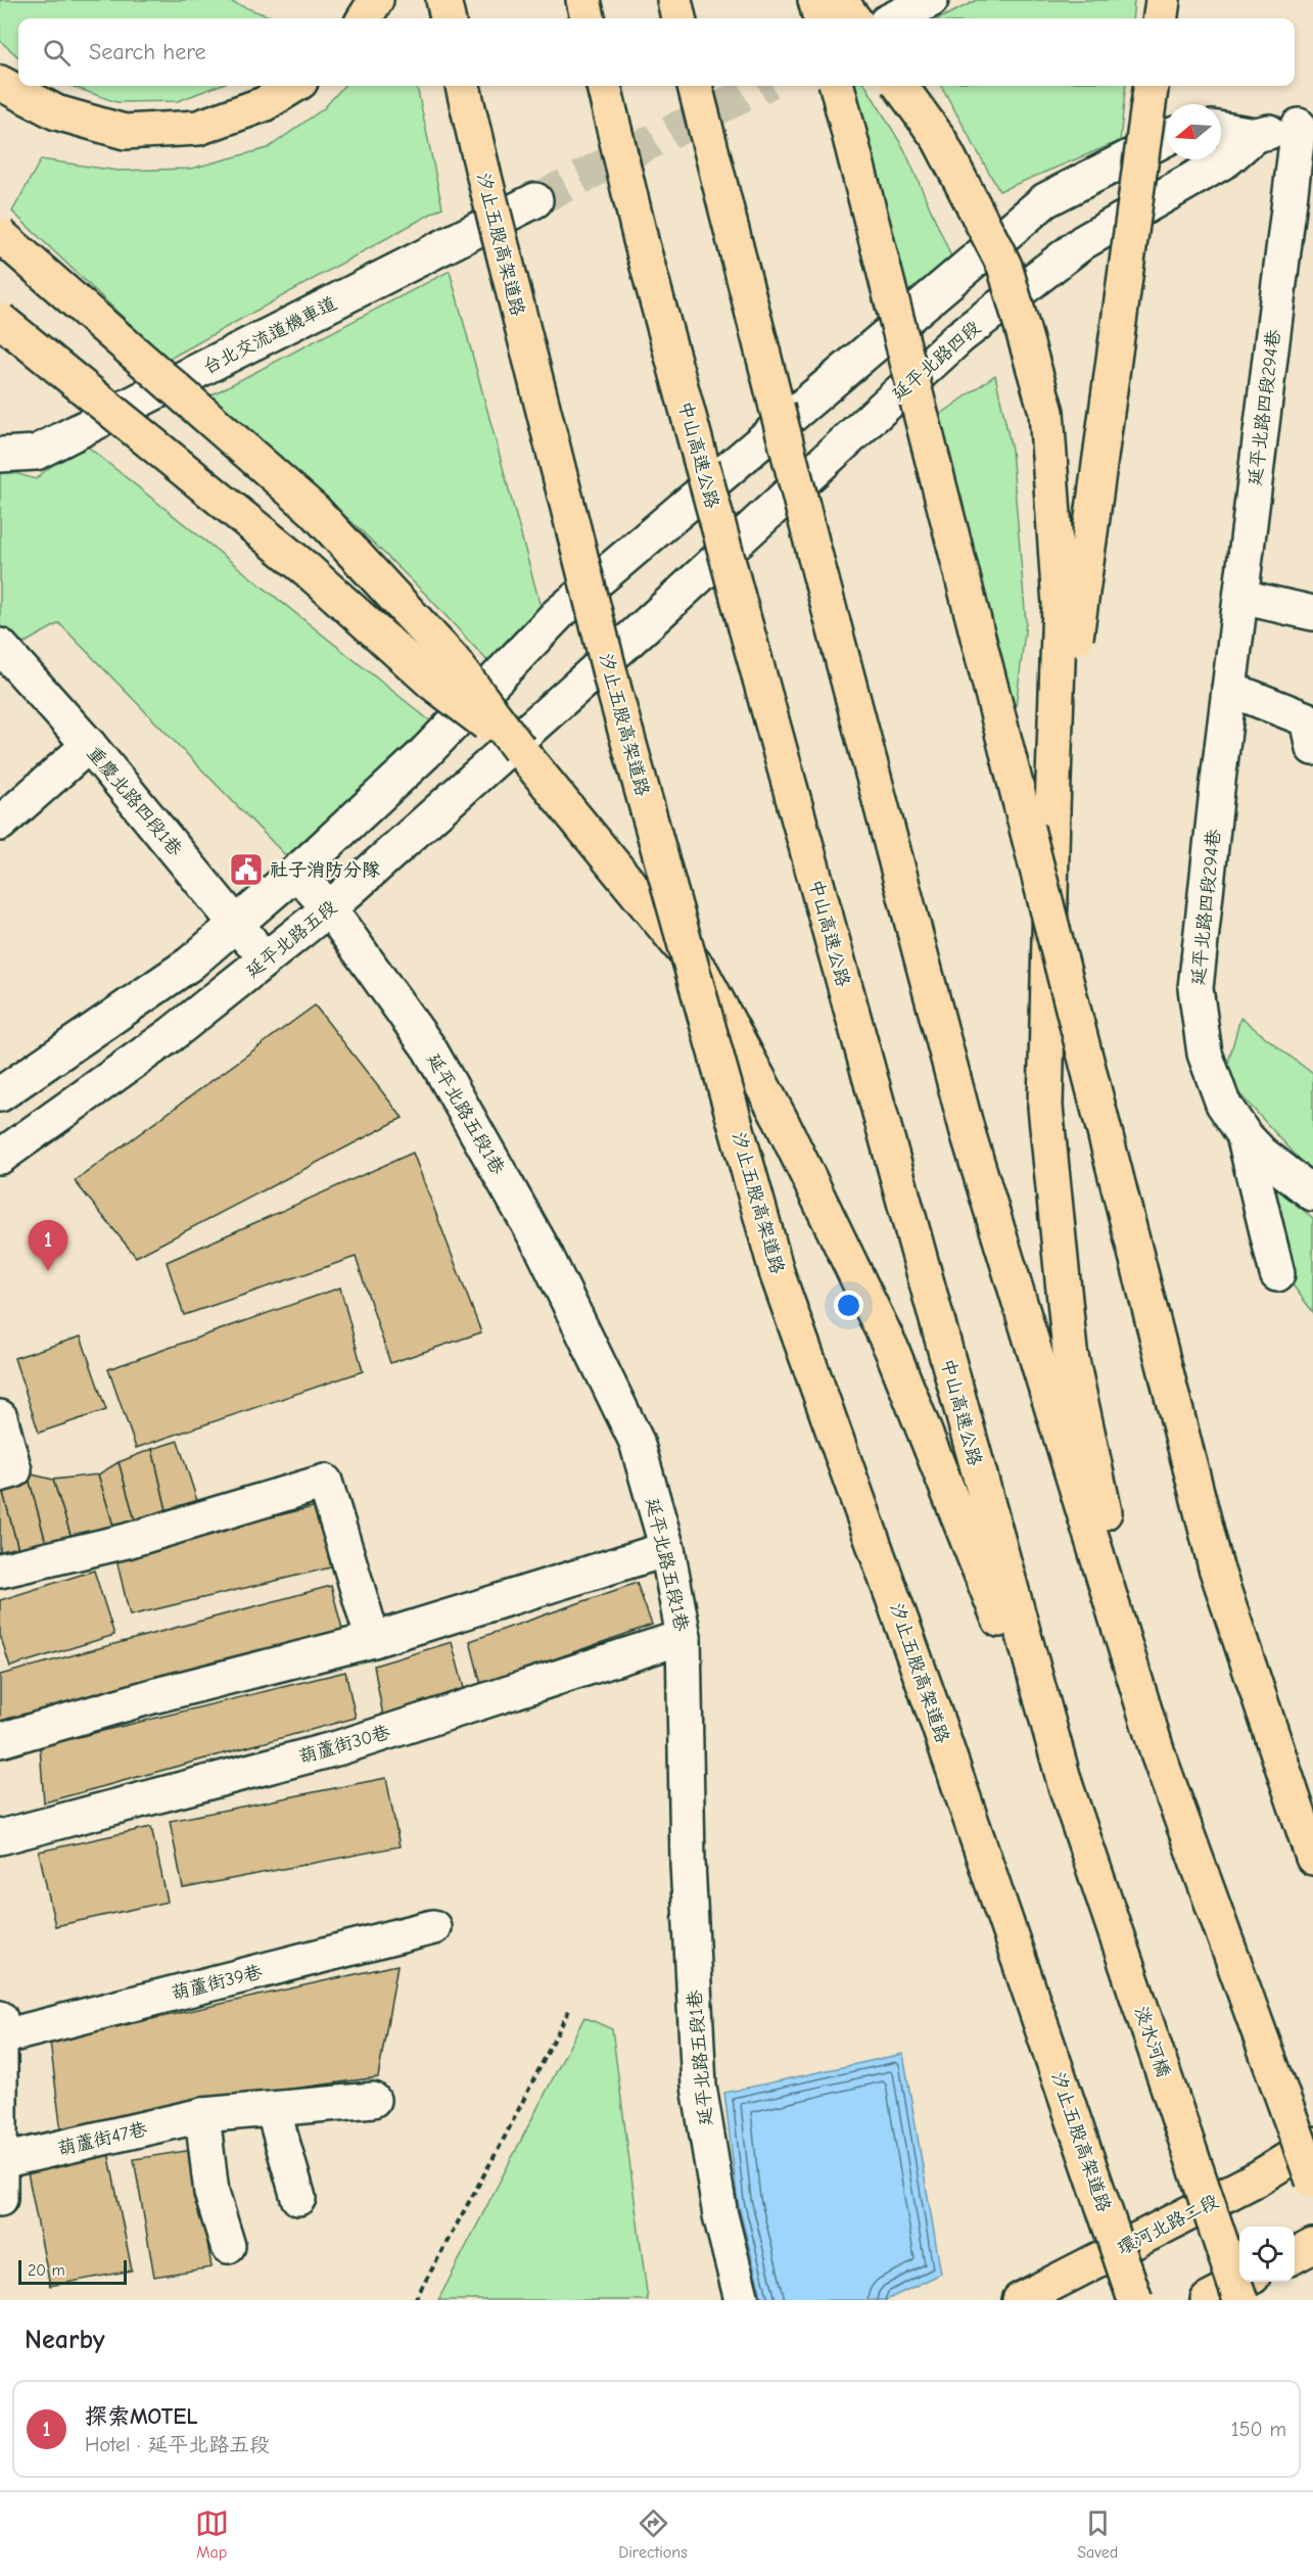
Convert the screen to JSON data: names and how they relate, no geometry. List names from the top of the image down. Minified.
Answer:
{"streets":{"main road":["汐止五股高架道路","中山高速公路","淡水河橋","環河北路二段"],"street":["台北交流道機車道","延平北路四段","延平北路四段294巷","重慶北路四段1巷","延平北路五段","延平北路五段1巷","葫蘆街30巷","葫蘆街39巷","葫蘆街47巷"]},"crossings":[["延平北路四段","延平北路四段294巷"],["延平北路四段","延平北路五段"],["中山高速公路","淡水河橋"],["重慶北路四段1巷","延平北路五段"],["延平北路五段","延平北路五段1巷"],["延平北路五段1巷","葫蘆街30巷"]],"places":{"public building":["社子消防分隊"]},"scale_bar":"20 m","north":"left","page":{"search":"Search here","pins":"1","scale":"20 m","heading":"Nearby","list":[{"mark":"1","name":"探索MOTEL","note":"Hotel · 延平北路五段","value":"150 m"}],"nav":["Map","Directions","Saved"]}}
